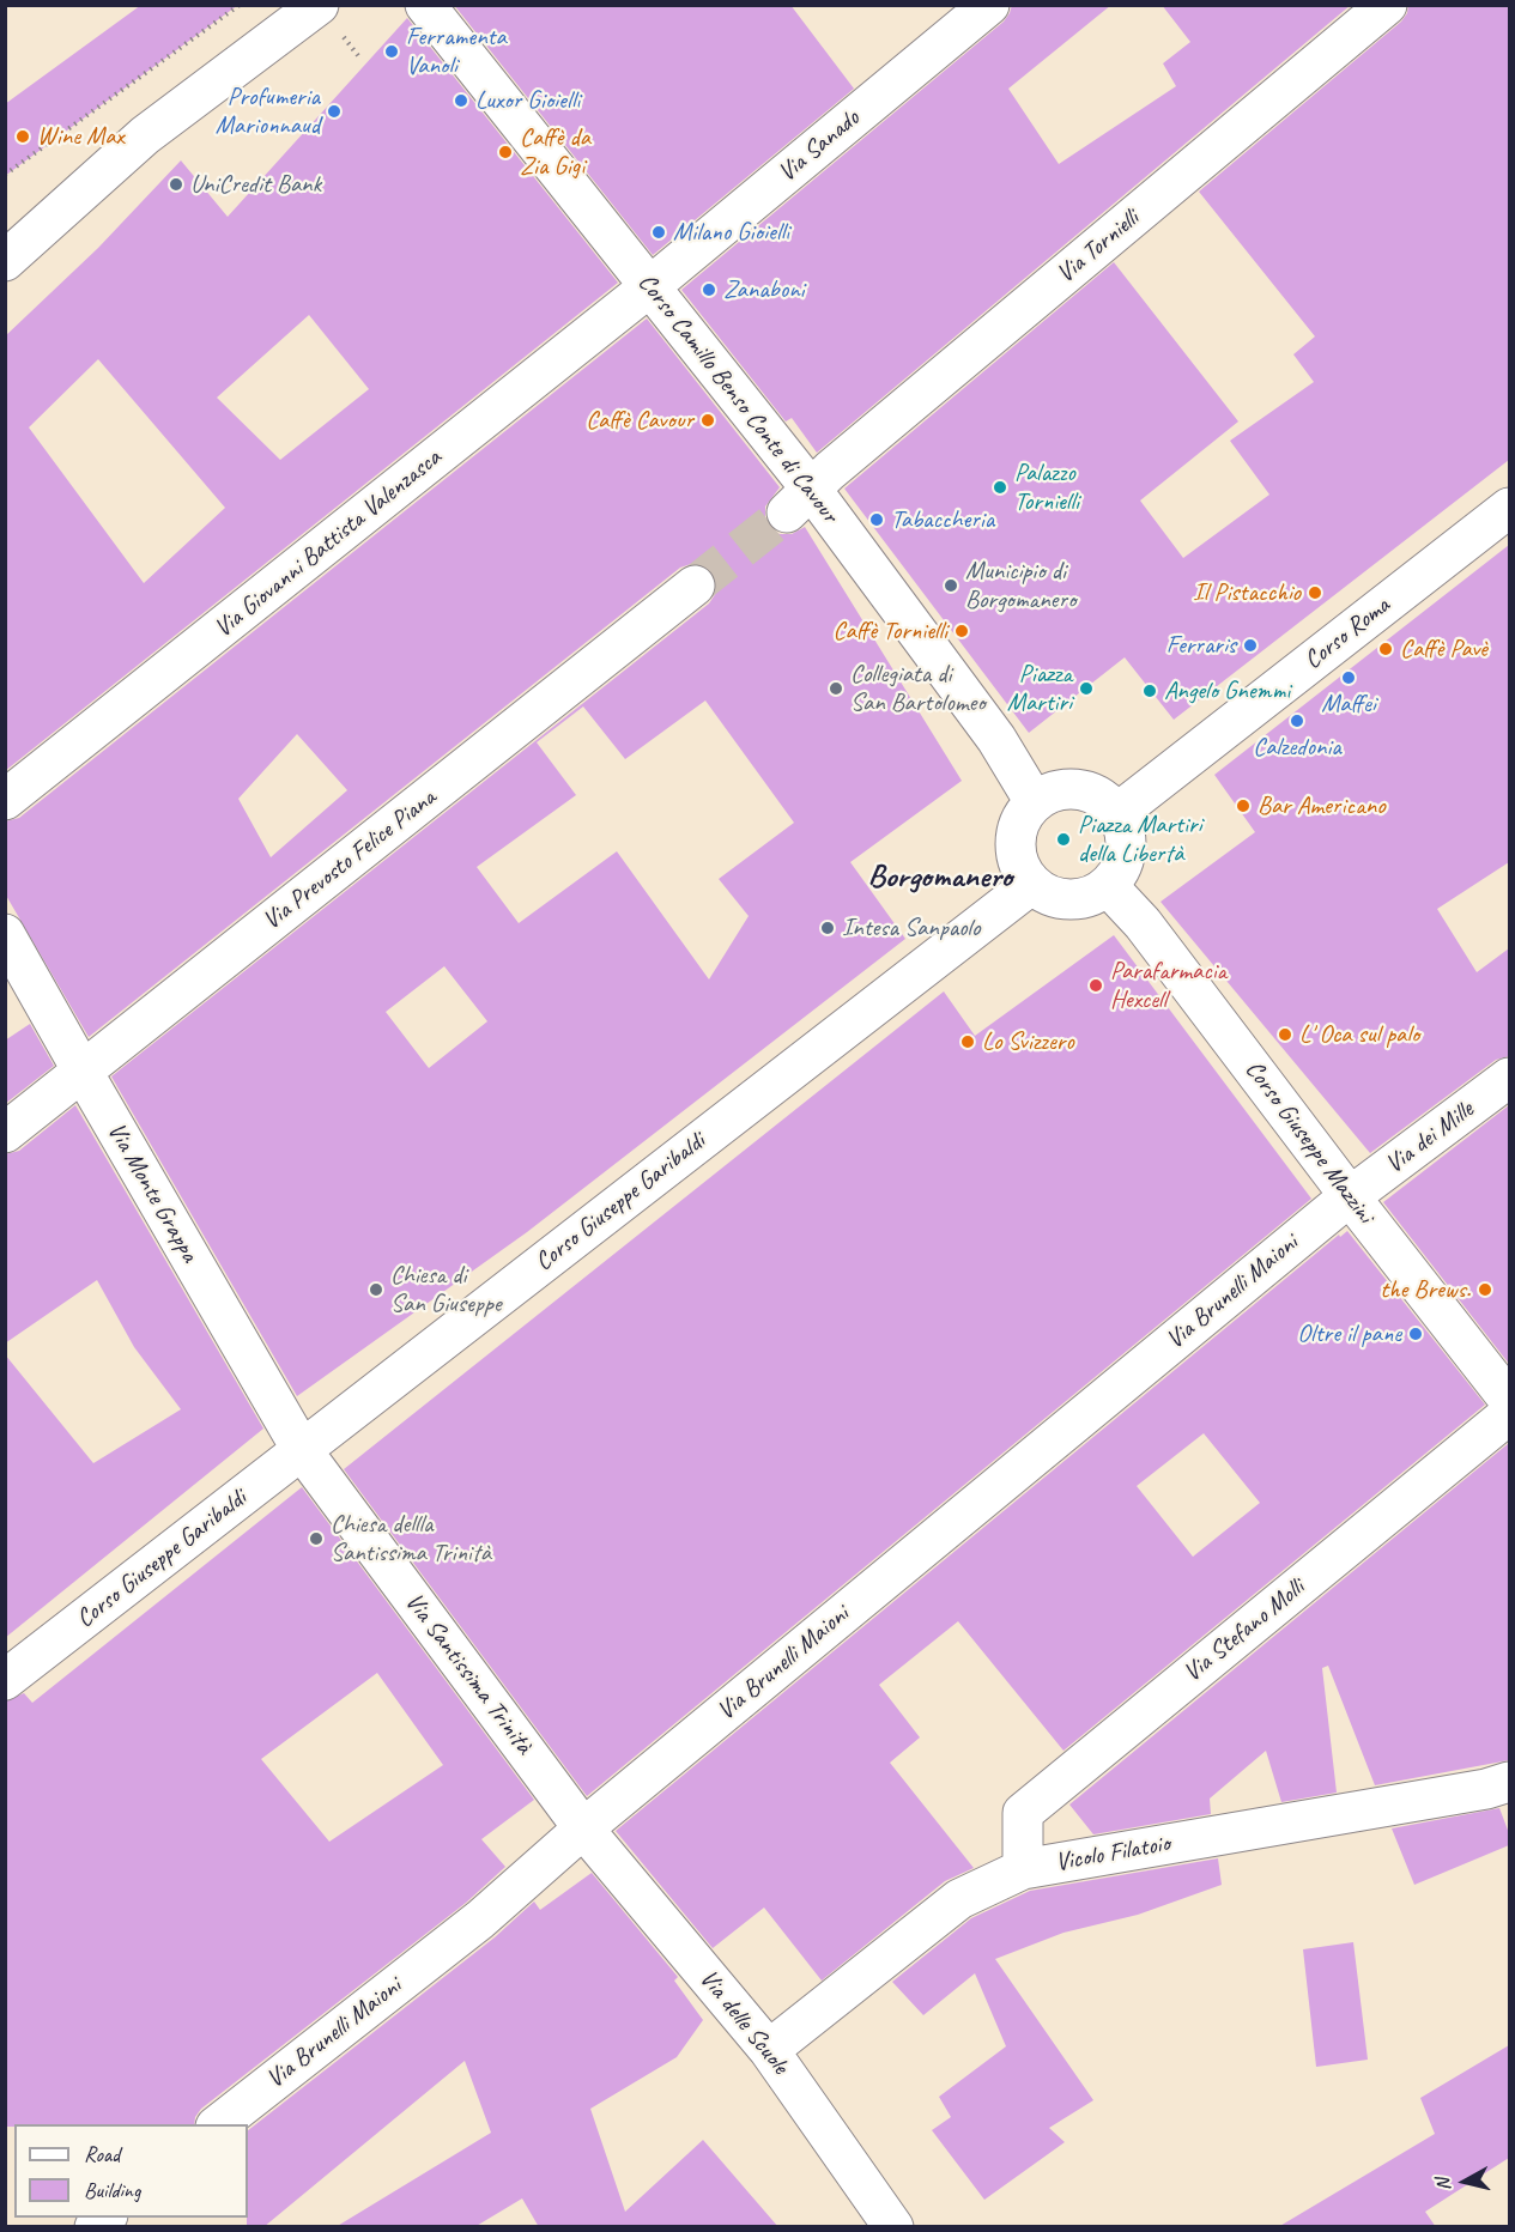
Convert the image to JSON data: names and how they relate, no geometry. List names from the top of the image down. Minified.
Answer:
{"streets":{"street":["Via Sanado","Via Tornielli","Corso Camillo Benso Conte di Cavour","Via Giovanni Battista Valenzasca","Corso Roma","Via Prevosto Felice Piana","Via dei Mille","Corso Giuseppe Mazzini","Via Monte Grappa","Corso Giuseppe Garibaldi","Via Brunelli Maioni","Via Stefano Molli","Via Santissima Trinità","Vicolo Filatoio","Via delle Scuole"]},"crossings":[["Via Sanado","Corso Camillo Benso Conte di Cavour"],["Via Sanado","Via Giovanni Battista Valenzasca"],["Via Tornielli","Corso Camillo Benso Conte di Cavour"],["Corso Camillo Benso Conte di Cavour","Via Giovanni Battista Valenzasca"],["Corso Camillo Benso Conte di Cavour","Corso Roma"],["Corso Camillo Benso Conte di Cavour","Corso Giuseppe Mazzini"],["Corso Camillo Benso Conte di Cavour","Corso Giuseppe Garibaldi"],["Corso Roma","Corso Giuseppe Mazzini"],["Corso Roma","Corso Giuseppe Garibaldi"],["Via Prevosto Felice Piana","Via Monte Grappa"],["Via dei Mille","Corso Giuseppe Mazzini"],["Via dei Mille","Via Brunelli Maioni"],["Corso Giuseppe Mazzini","Corso Giuseppe Garibaldi"],["Corso Giuseppe Mazzini","Via Brunelli Maioni"],["Via Monte Grappa","Corso Giuseppe Garibaldi"],["Via Monte Grappa","Via Santissima Trinità"],["Corso Giuseppe Garibaldi","Via Santissima Trinità"],["Via Brunelli Maioni","Via Santissima Trinità"],["Via Brunelli Maioni","Via delle Scuole"],["Via Stefano Molli","Vicolo Filatoio"],["Via Santissima Trinità","Via delle Scuole"],["Vicolo Filatoio","Via delle Scuole"]],"districts":["Borgomanero"],"places":["Ferramenta Vanoli","Luxor Gioielli","Profumeria Marionnaud","Wine Max","Caffè da Zia Gigi","UniCredit Bank","Milano Gioielli","Zanaboni","Caffè Cavour","Palazzo Tornielli","Tabaccheria","Municipio di Borgomanero","Il Pistacchio","Caffè Tornielli","Ferraris","Caffè Pavè","Maffei","Collegiata di San Bartolomeo","Piazza Martiri","Angelo Gnemmi","Calzedonia","Bar Americano","Piazza Martiri della Libertà","Intesa Sanpaolo","Parafarmacia Hexcell","L' Oca sul palo","Lo Svizzero","Chiesa di San Giuseppe","the Brews.","Oltre il pane","Chiesa dellla Santissima Trinità"],"legend":["Road","Building"],"north":"left"}
